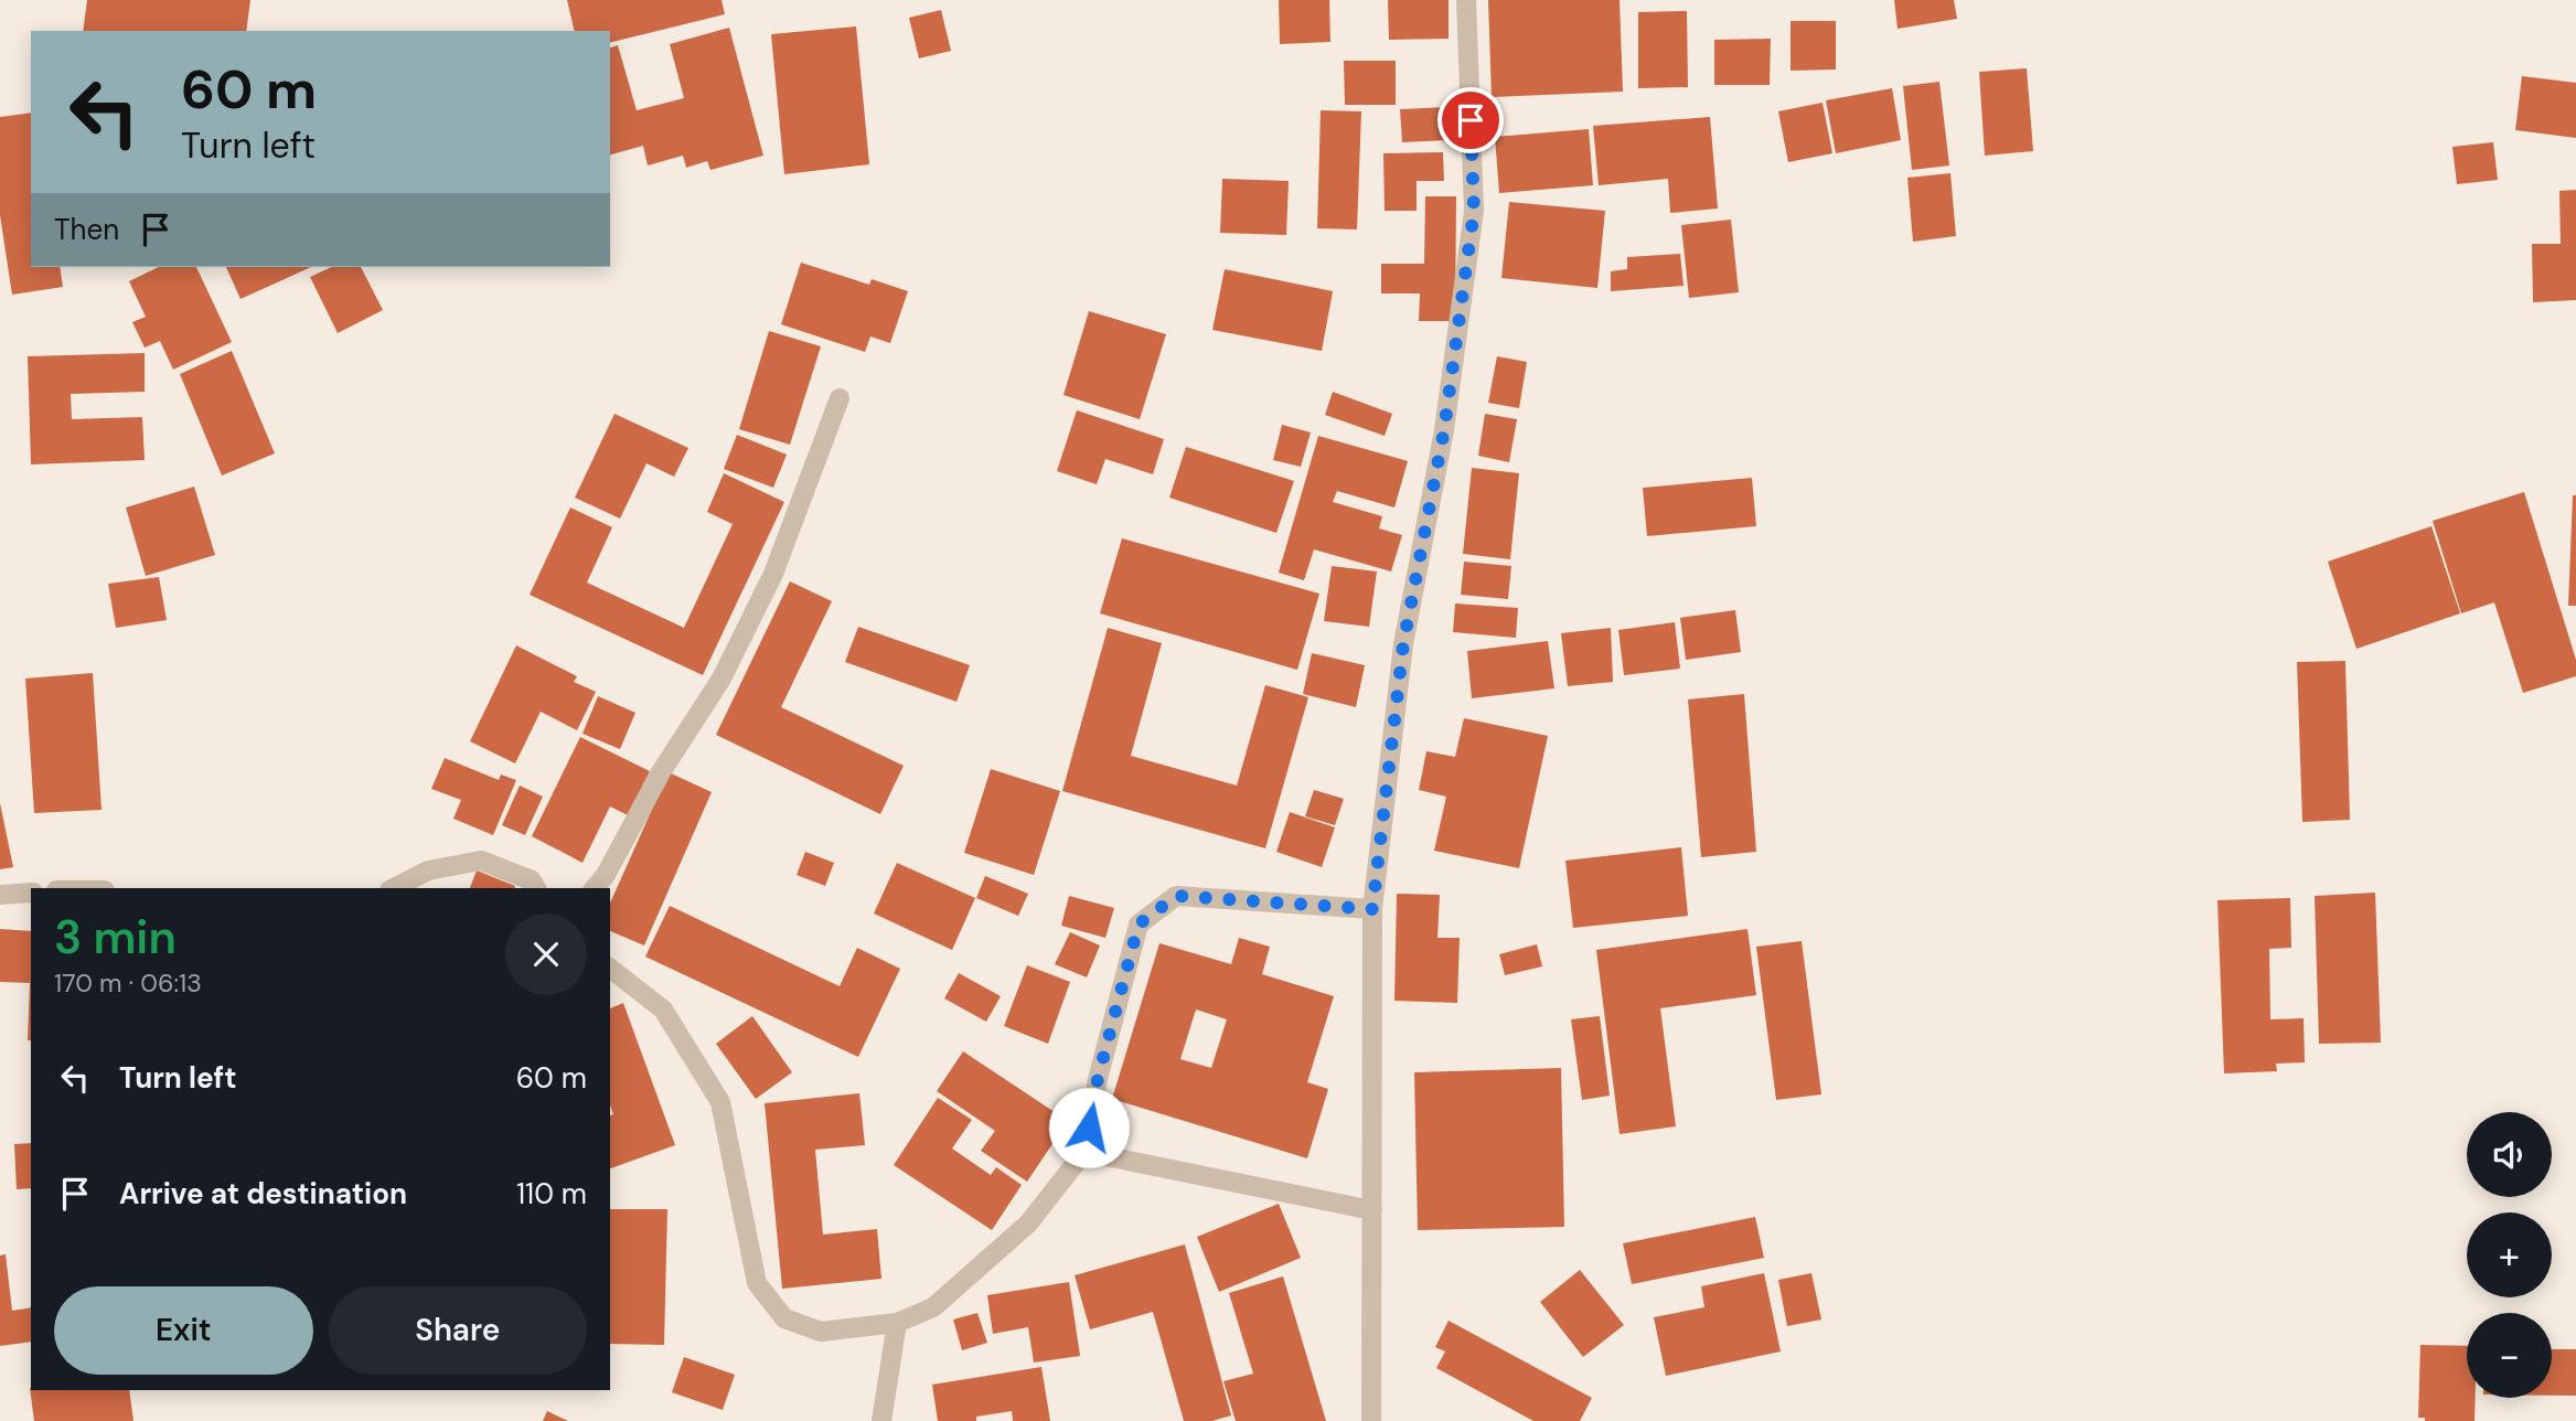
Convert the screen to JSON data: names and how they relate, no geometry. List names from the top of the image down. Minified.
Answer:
{"page":{"turn":["60 m","Turn left"],"then":"Then","heading":["3 min","170 m · 06:13"],"list":[{"name":"Turn left","value":"60 m"},{"name":"Arrive at destination","value":"110 m"}],"map_buttons":["+","−"],"buttons":["Exit","Share"]}}
